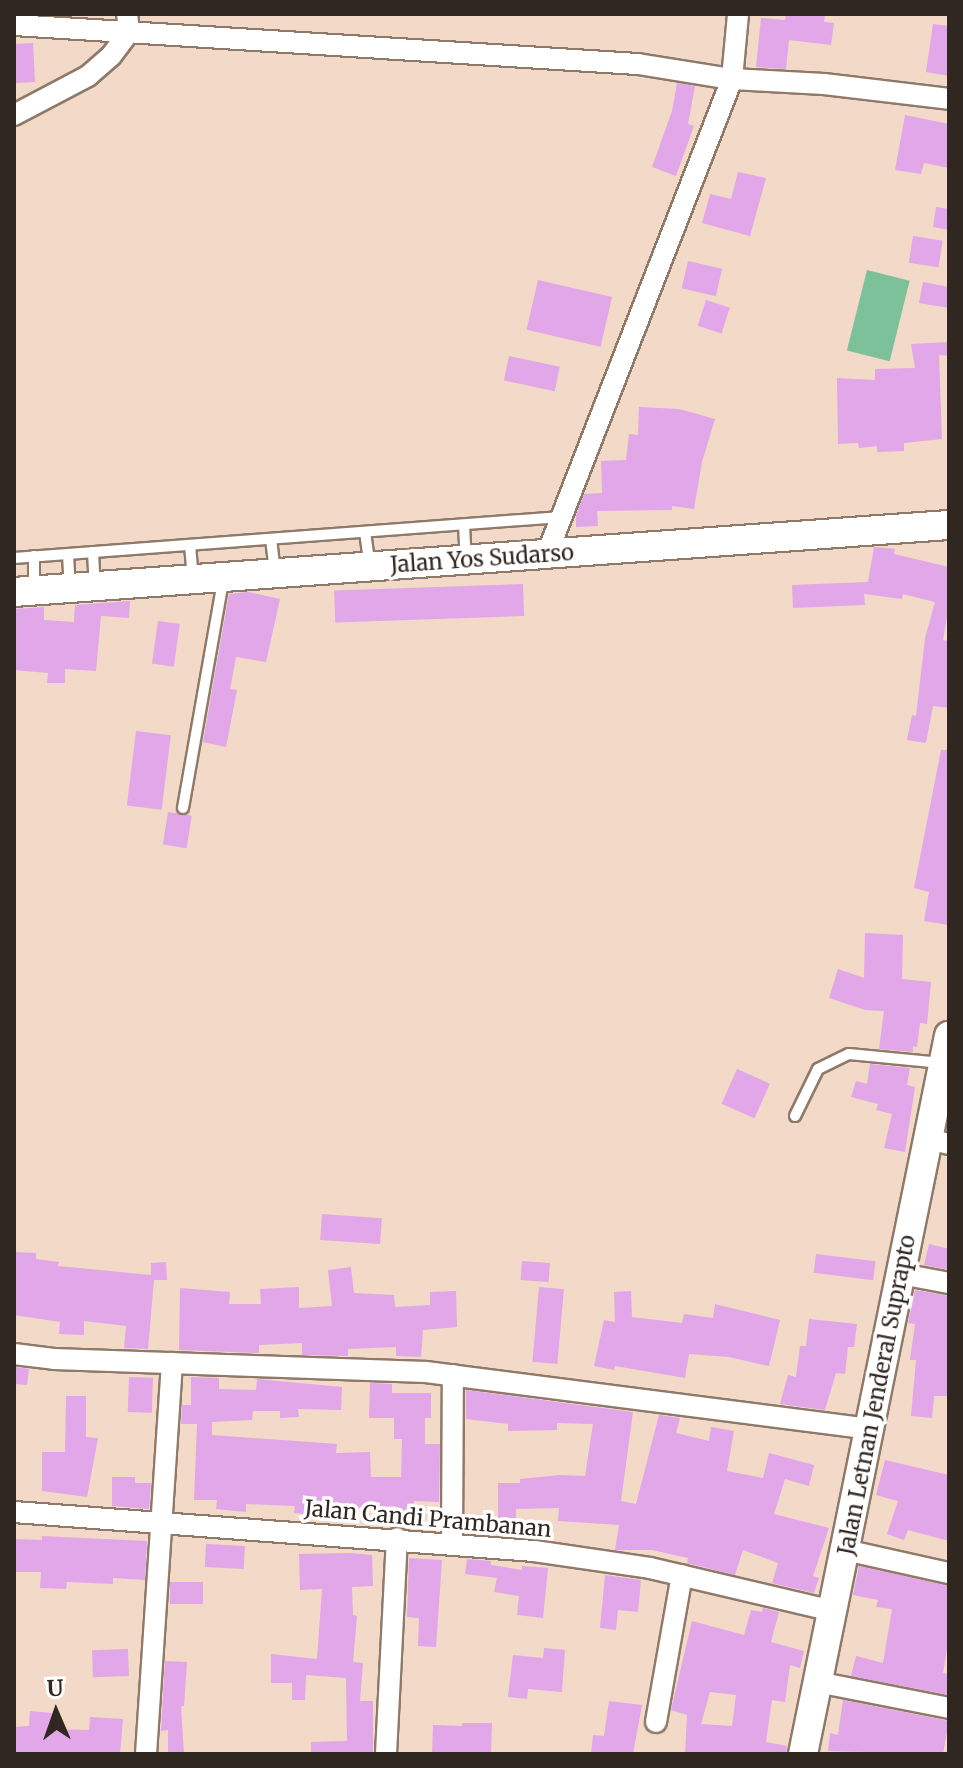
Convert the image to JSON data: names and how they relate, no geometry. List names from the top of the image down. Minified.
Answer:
{"streets":{"main road":["Jalan Yos Sudarso","Jalan Letnan Jenderal Suprapto"],"street":["Jalan Candi Prambanan"]},"crossings":[["Jalan Letnan Jenderal Suprapto","Jalan Candi Prambanan"]],"north":"top"}
